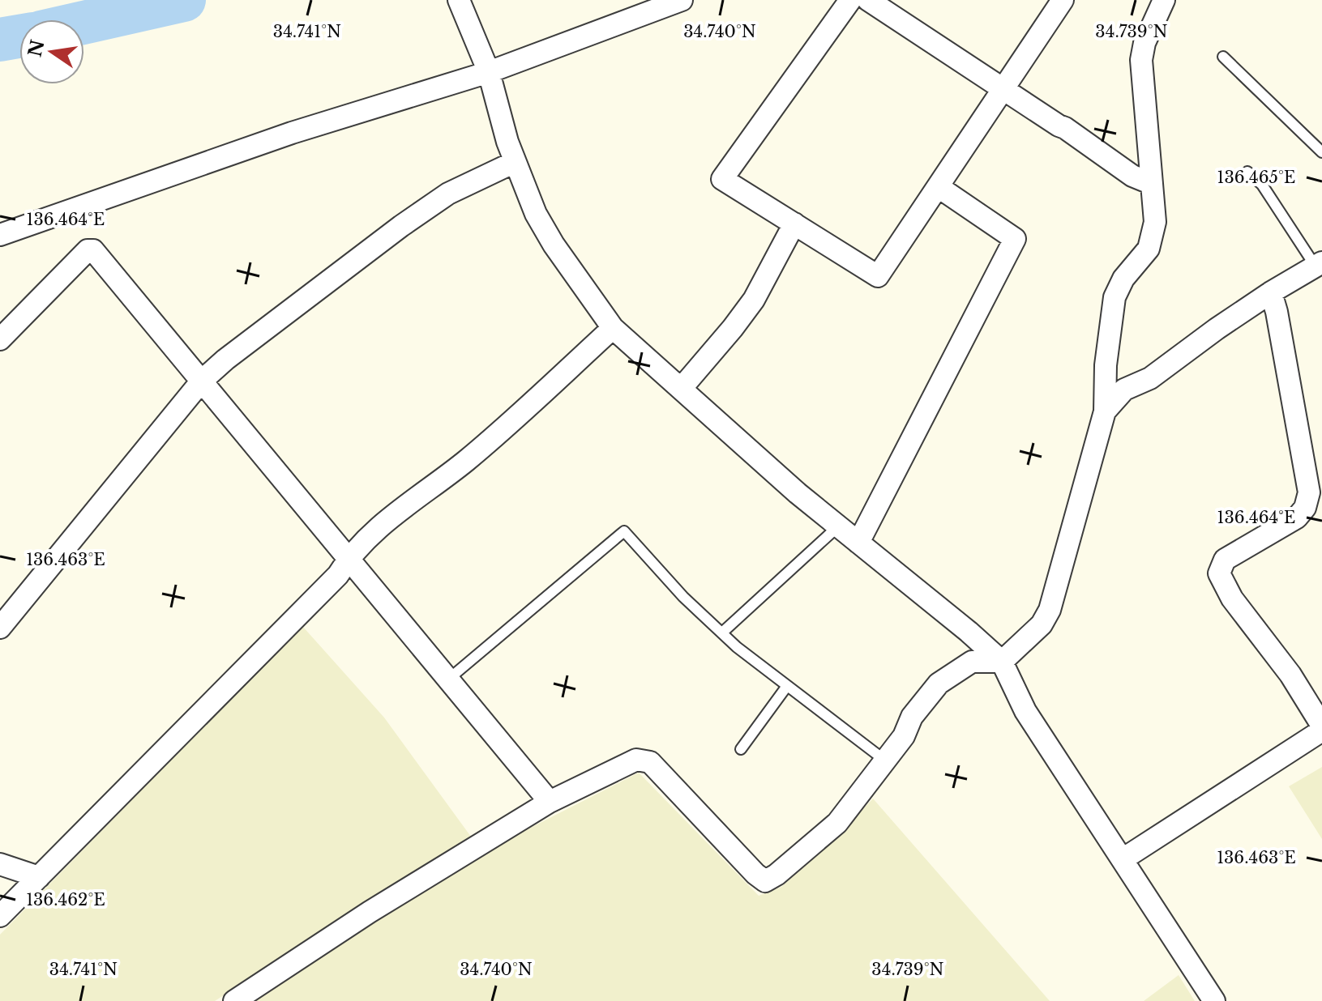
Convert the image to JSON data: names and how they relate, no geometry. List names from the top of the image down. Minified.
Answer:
{"north":"left","coordinates":["34.741°N","34.740°N","34.739°N","136.465°E","136.464°E","136.463°E","136.462°E"]}
